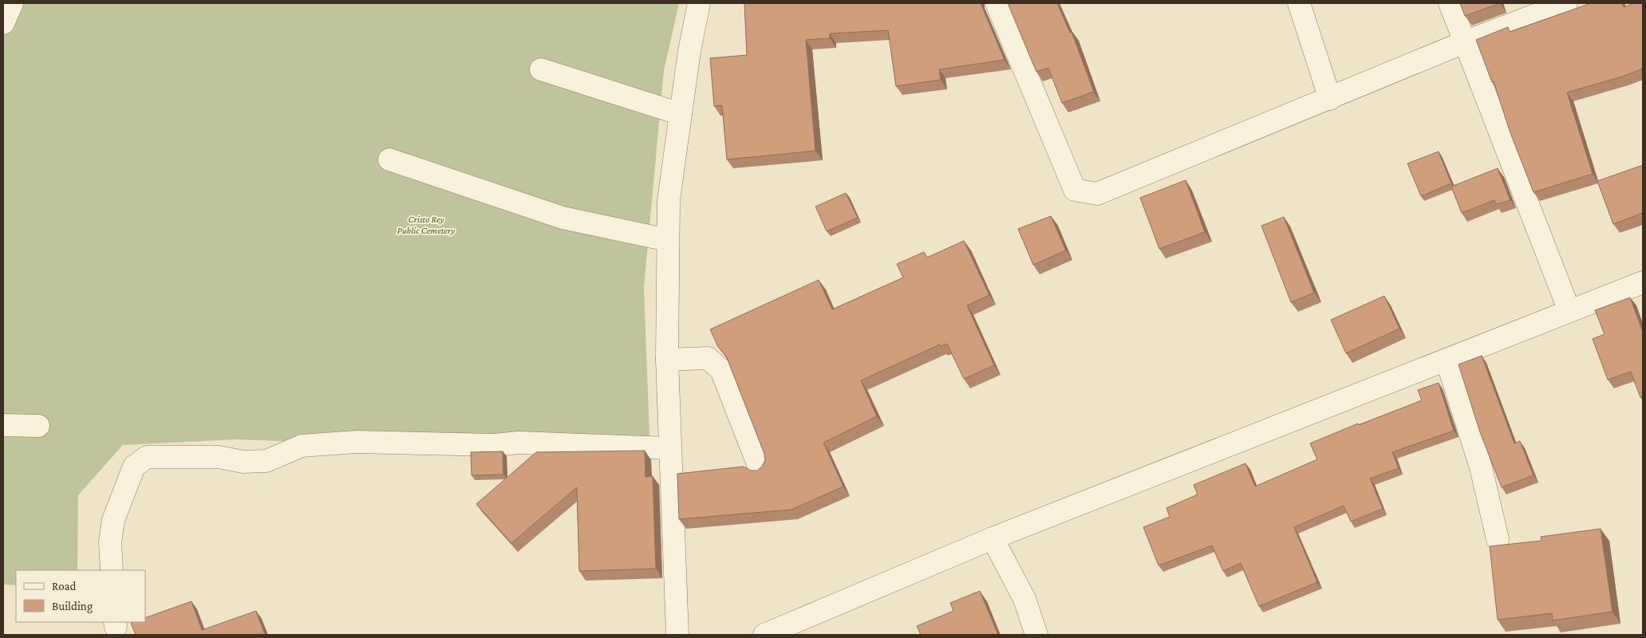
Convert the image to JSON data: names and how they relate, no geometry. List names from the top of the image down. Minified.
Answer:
{"parks":["Cristo Rey Public Cemetery"],"legend":["Road","Building"]}
